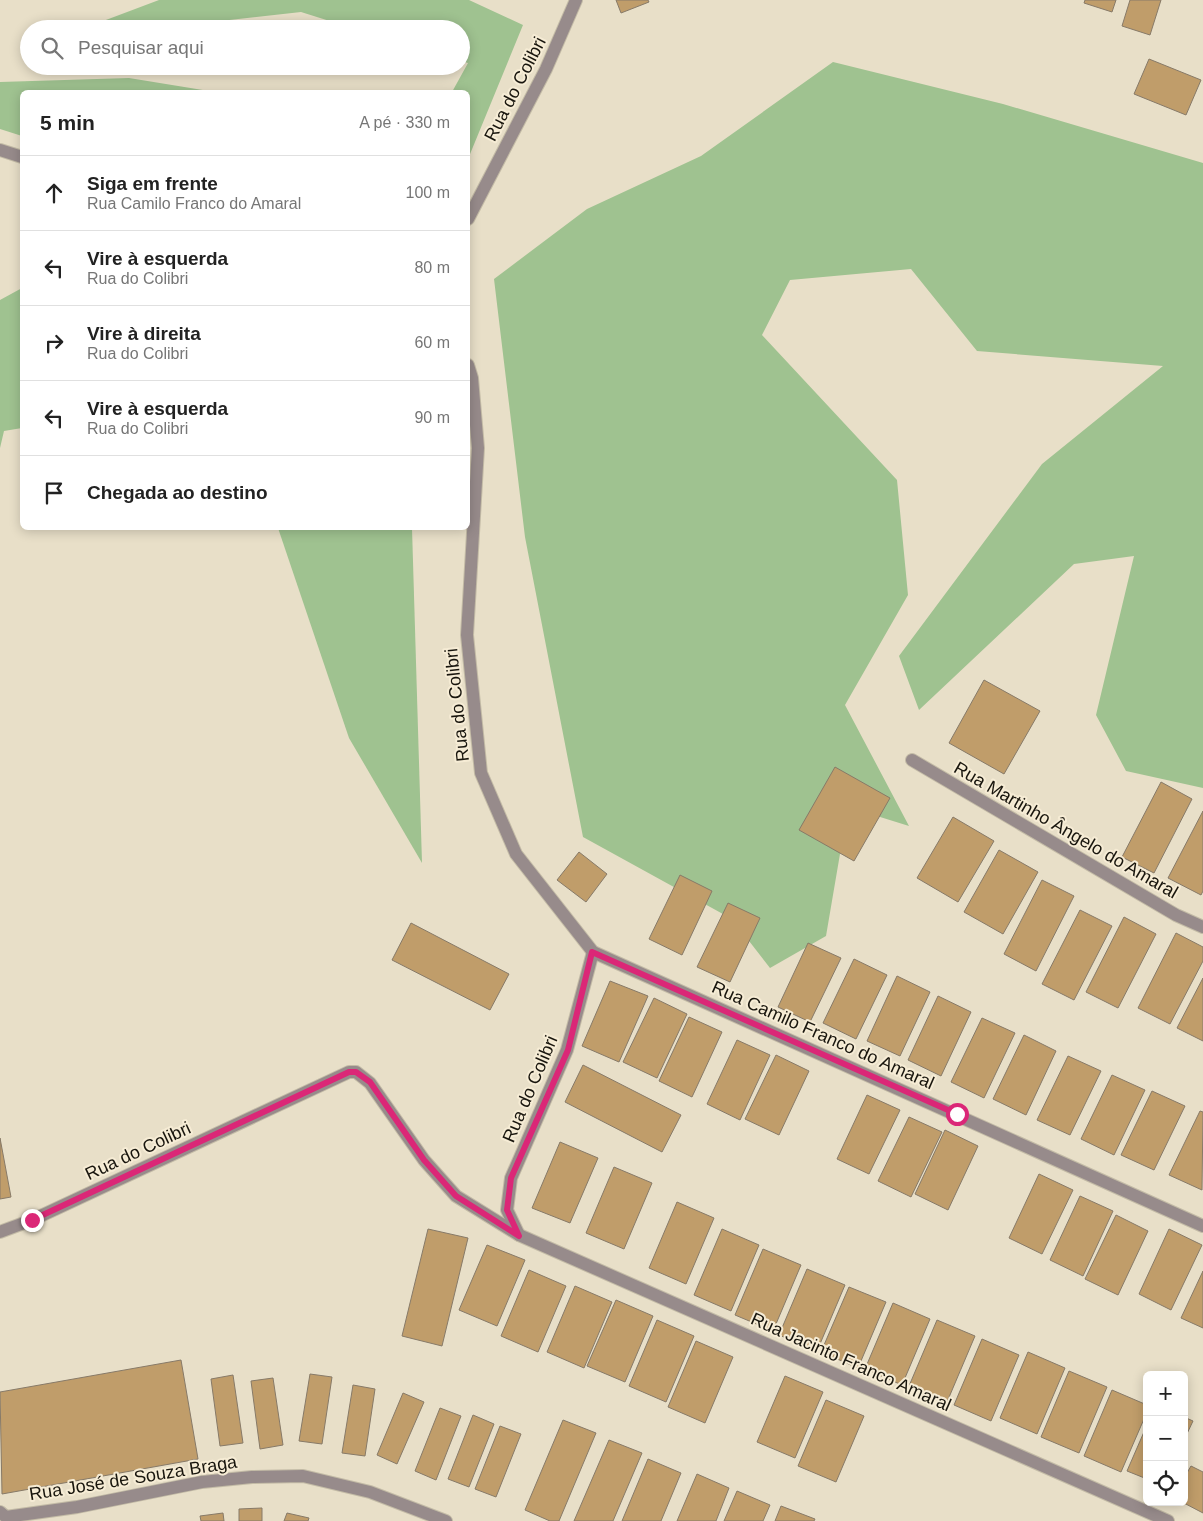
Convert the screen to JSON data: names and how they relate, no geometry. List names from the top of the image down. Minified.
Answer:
{"streets":{"street":["Rua do Colibri","Rua Martinho Ângelo do Amaral","Rua Camilo Franco do Amaral","Rua Jacinto Franco Amaral","Rua José de Souza Braga"]},"crossings":[["Rua do Colibri","Rua Camilo Franco do Amaral"],["Rua do Colibri","Rua Jacinto Franco Amaral"]],"page":{"search":"Pesquisar aqui","heading":["5 min","A pé · 330 m"],"list":[["Siga em frente","Rua Camilo Franco do Amaral","100 m"],["Vire à esquerda","Rua do Colibri","80 m"],["Vire à direita","Rua do Colibri","60 m"],["Vire à esquerda","Rua do Colibri","90 m"],"Chegada ao destino"],"map_buttons":["+","−"]}}
